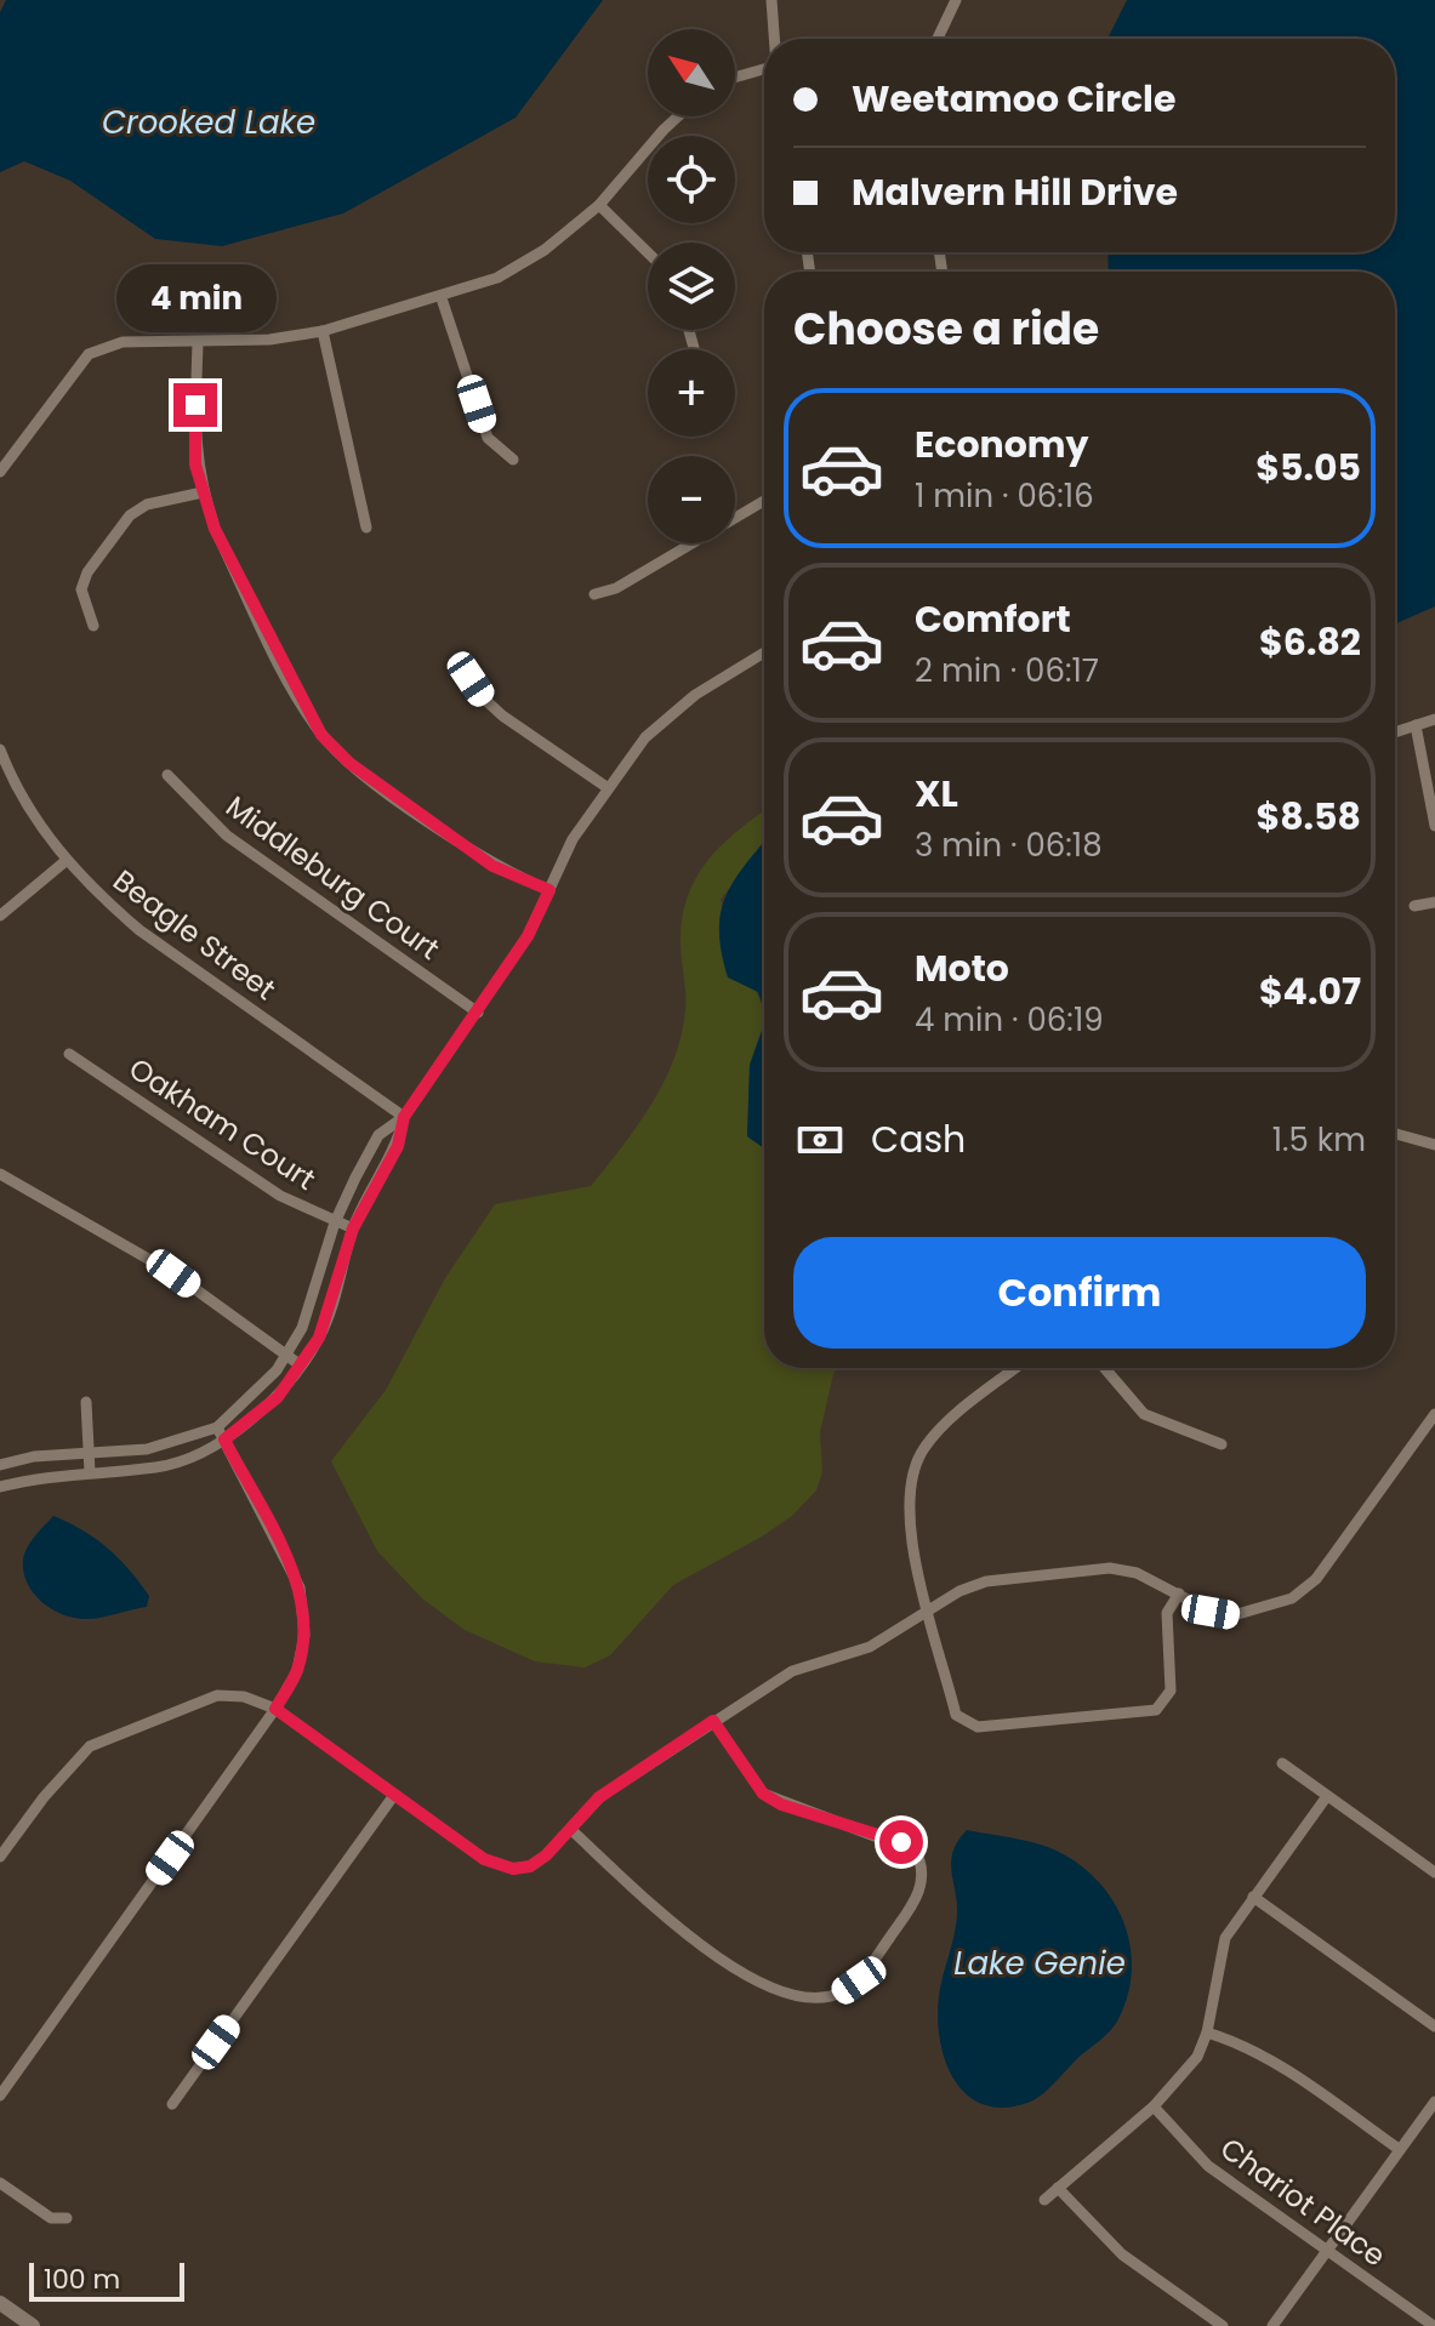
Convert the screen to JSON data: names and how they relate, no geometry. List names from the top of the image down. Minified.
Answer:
{"streets":{"street":["Middleburg Court","Beagle Street","Oakham Court","Chariot Place"]},"water":["Crooked Lake","Lake Genie"],"scale_bar":"100 m","north":"top left","page":{"map_buttons":["+","−"],"banner":["Weetamoo Circle","Malvern Hill Drive"],"bubble":"4 min","heading":"Choose a ride","list":[{"name":"Economy","note":"1 min · 06:16","value":"$5.05"},{"name":"Comfort","note":"2 min · 06:17","value":"$6.82"},{"name":"XL","note":"3 min · 06:18","value":"$8.58"},{"name":"Moto","note":"4 min · 06:19","value":"$4.07"}],"pay":["Cash","1.5 km"],"buttons":"Confirm","scale":"100 m"}}
